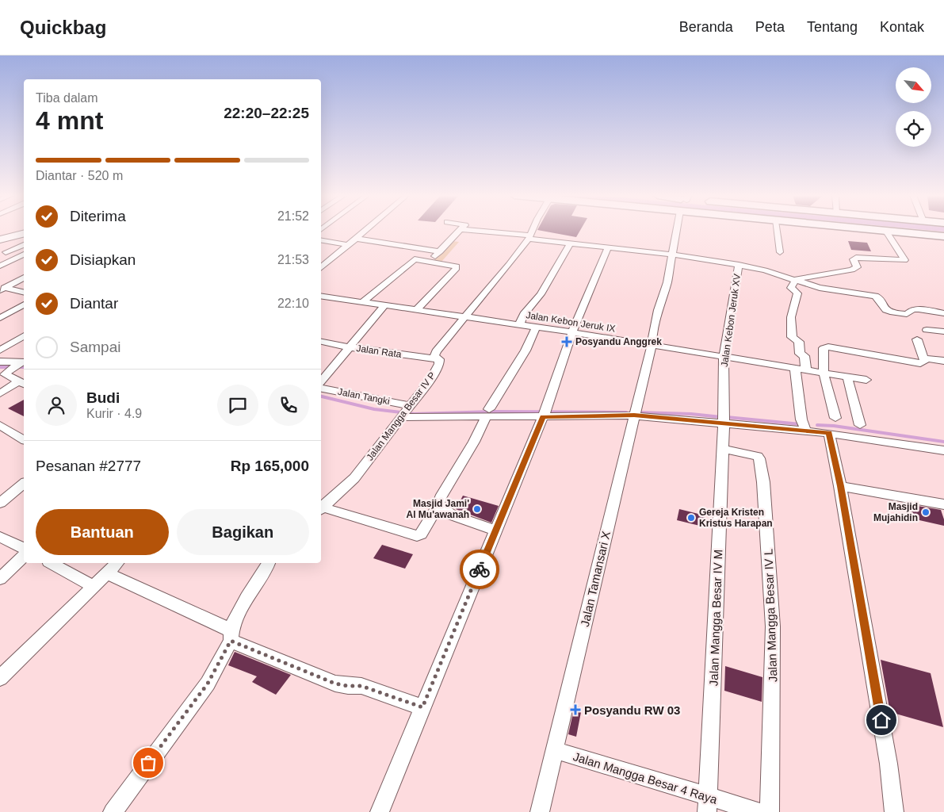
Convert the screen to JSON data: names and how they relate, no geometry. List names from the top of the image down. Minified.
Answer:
{"streets":{"street":["Jalan Kebon Jeruk XV","Jalan Kebon Jeruk IX","Jalan Rata","Jalan Tangki","Jalan Mangga Besar IV P","Jalan Tamansari X","Jalan Mangga Besar IV L","Jalan Mangga Besar IV M","Jalan Mangga Besar 4 Raya"]},"crossings":[["Jalan Kebon Jeruk XV","Jalan Kebon Jeruk IX"],["Jalan Kebon Jeruk XV","Jalan Tangki"],["Jalan Kebon Jeruk XV","Jalan Mangga Besar IV M"],["Jalan Kebon Jeruk IX","Jalan Mangga Besar IV P"],["Jalan Kebon Jeruk IX","Jalan Tamansari X"],["Jalan Rata","Jalan Mangga Besar IV P"],["Jalan Tangki","Jalan Mangga Besar IV P"],["Jalan Tangki","Jalan Tamansari X"],["Jalan Tangki","Jalan Mangga Besar IV M"],["Jalan Tamansari X","Jalan Mangga Besar 4 Raya"],["Jalan Mangga Besar IV L","Jalan Mangga Besar IV M"],["Jalan Mangga Besar IV M","Jalan Mangga Besar 4 Raya"]],"places":{"health":["Posyandu Anggrek","Posyandu RW 03"],"other":["Masjid Jami' Al Mu'awanah","Masjid Mujahidin","Gereja Kristen Kristus Harapan"]},"north":"bottom right","page":{"header":"Quickbag","nav":["Beranda","Peta","Tentang","Kontak"],"heading":["4 mnt","Tiba dalam","22:20–22:25"],"panel":["Budi","Kurir · 4.9","Pesanan #2777","Rp 165,000"],"bar":"Diantar · 520 m","list":[["Diterima","21:52"],["Disiapkan","21:53"],["Diantar","22:10"],"Sampai"],"buttons":["Bantuan","Bagikan"]}}
